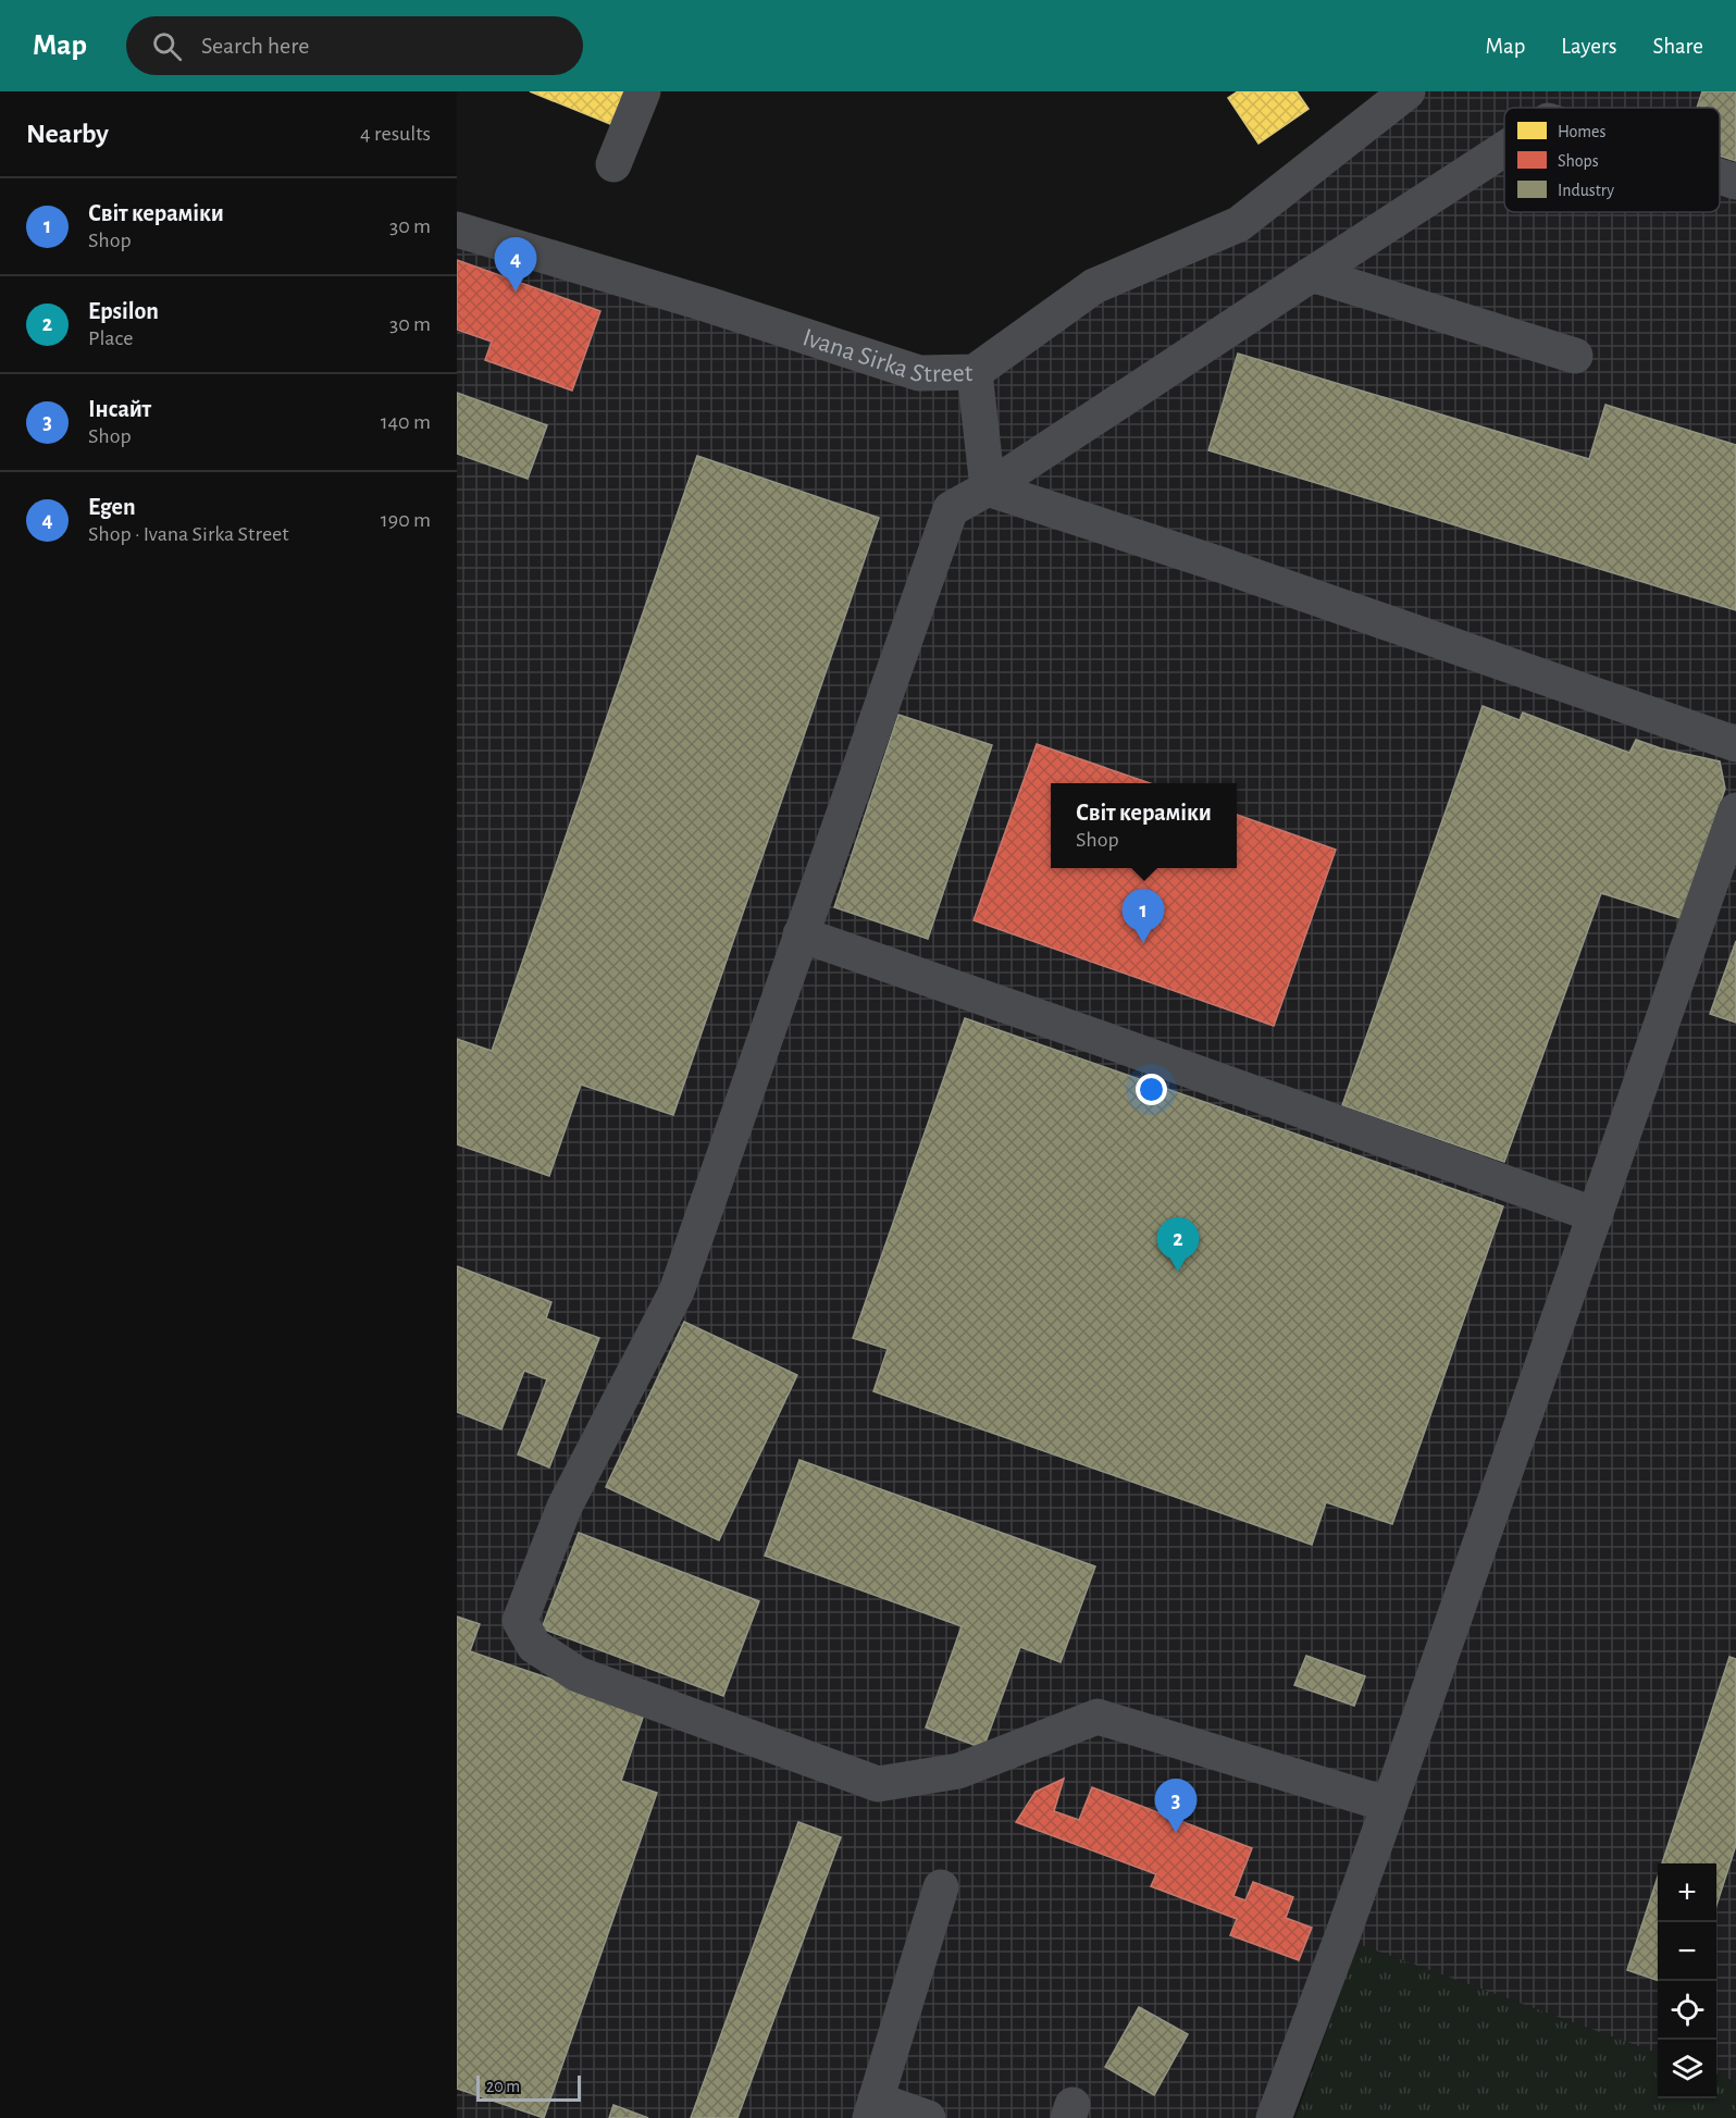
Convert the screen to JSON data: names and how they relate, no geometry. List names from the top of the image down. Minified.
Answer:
{"streets":{"street":["Ivana Sirka Street"]},"legend":["Homes","Shops","Industry"],"scale_bar":"20 m","page":{"header":"Map","search":"Search here","nav":["Map","Layers","Share"],"heading":["Nearby","4 results"],"list":[{"mark":"1","name":"Світ кераміки","note":"Shop","value":"30 m"},{"mark":"2","name":"Epsilon","note":"Place","value":"30 m"},{"mark":"3","name":"Інсайт","note":"Shop","value":"140 m"},{"mark":"4","name":"Egen","note":"Shop · Ivana Sirka Street","value":"190 m"}],"pins":["4","1","2","3"],"popup":["Світ кераміки","Shop"],"map_buttons":["+","−"],"scale":"20 m"}}
